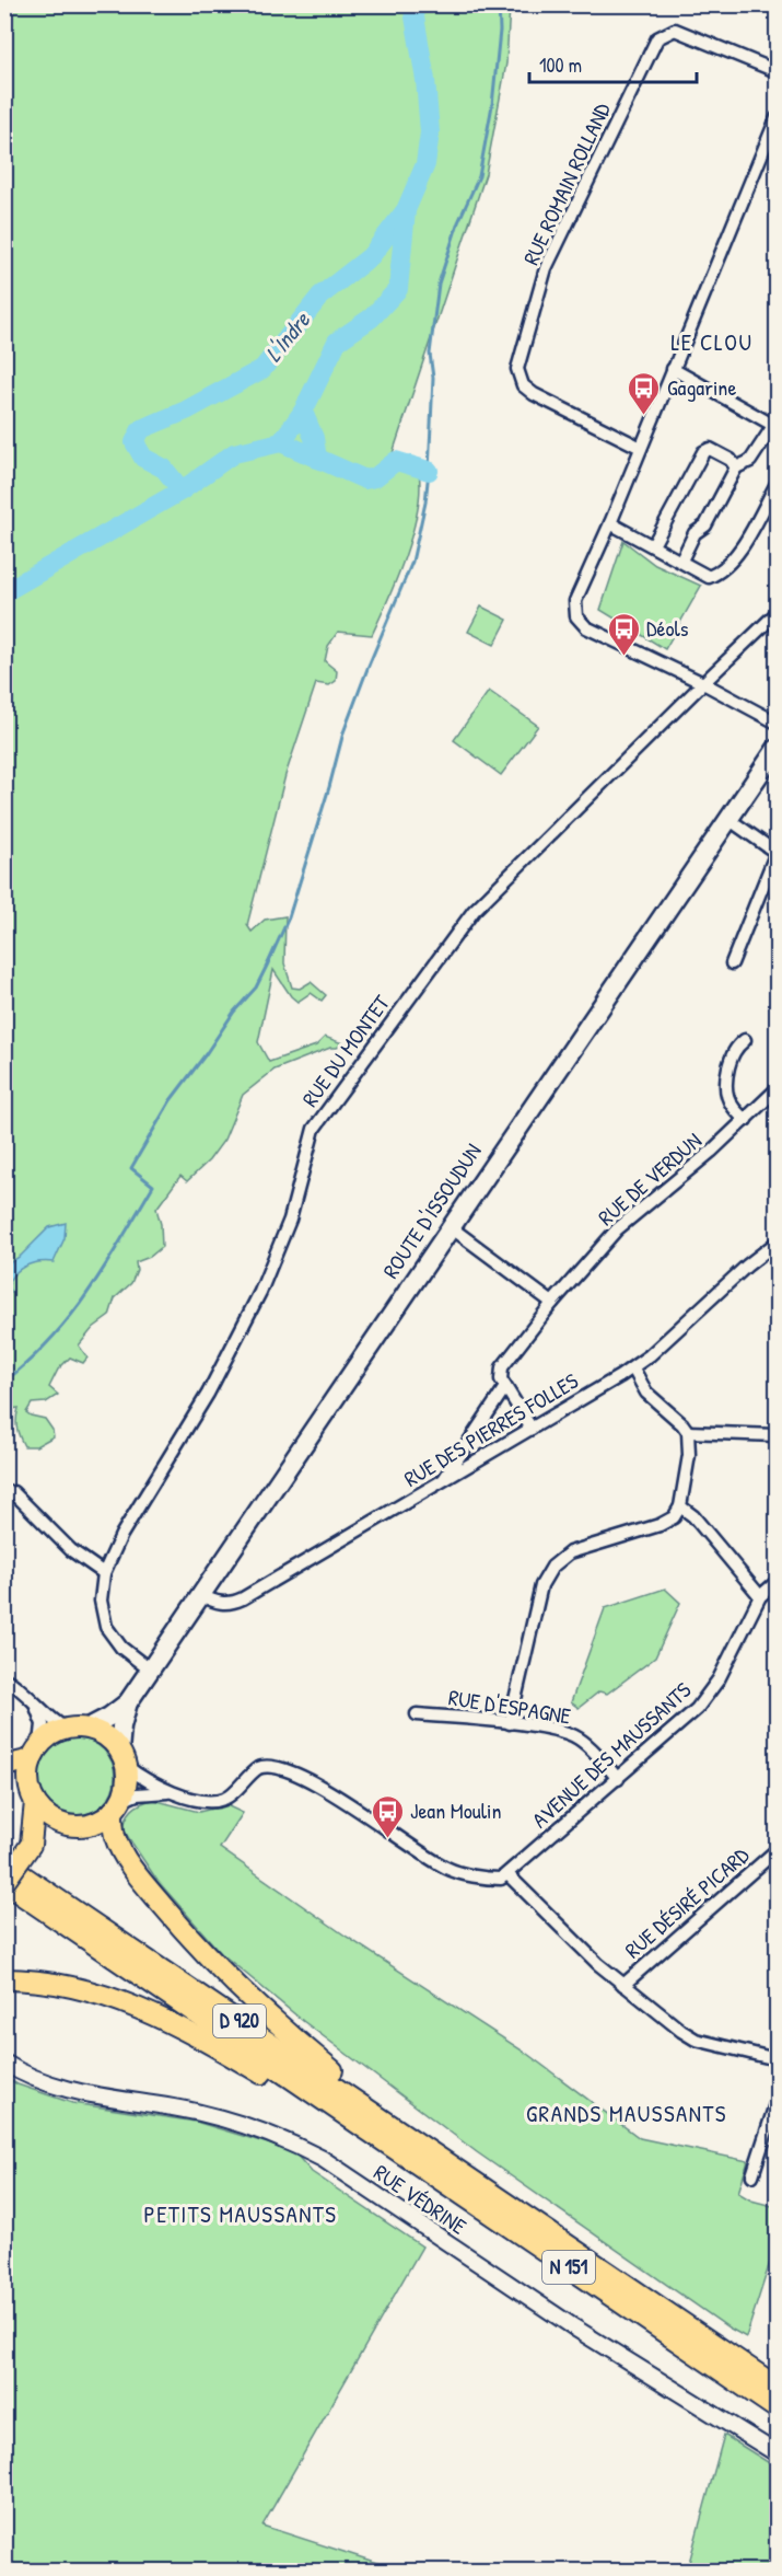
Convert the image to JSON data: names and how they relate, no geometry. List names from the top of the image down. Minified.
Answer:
{"streets":{"main road":["ROUTE D'ISSOUDUN","D 920","N 151"],"street":["RUE ROMAIN ROLLAND","RUE DU MONTET","RUE DE VERDUN","RUE DES PIERRES FOLLES","RUE D'ESPAGNE","AVENUE DES MAUSSANTS","RUE DÉSIRÉ PICARD","RUE VÉDRINE"]},"crossings":[["RUE DU MONTET","ROUTE D'ISSOUDUN"],["RUE DE VERDUN","RUE DES PIERRES FOLLES"],["ROUTE D'ISSOUDUN","RUE DES PIERRES FOLLES"],["ROUTE D'ISSOUDUN","N 151"],["RUE D'ESPAGNE","AVENUE DES MAUSSANTS"],["D 920","N 151"]],"districts":["LE CLOU","GRANDS MAUSSANTS","PETITS MAUSSANTS"],"water":["L'Indre"],"places":{"bus stop":["Gagarine","Déols","Jean Moulin"]},"scale_bar":"100 m"}
